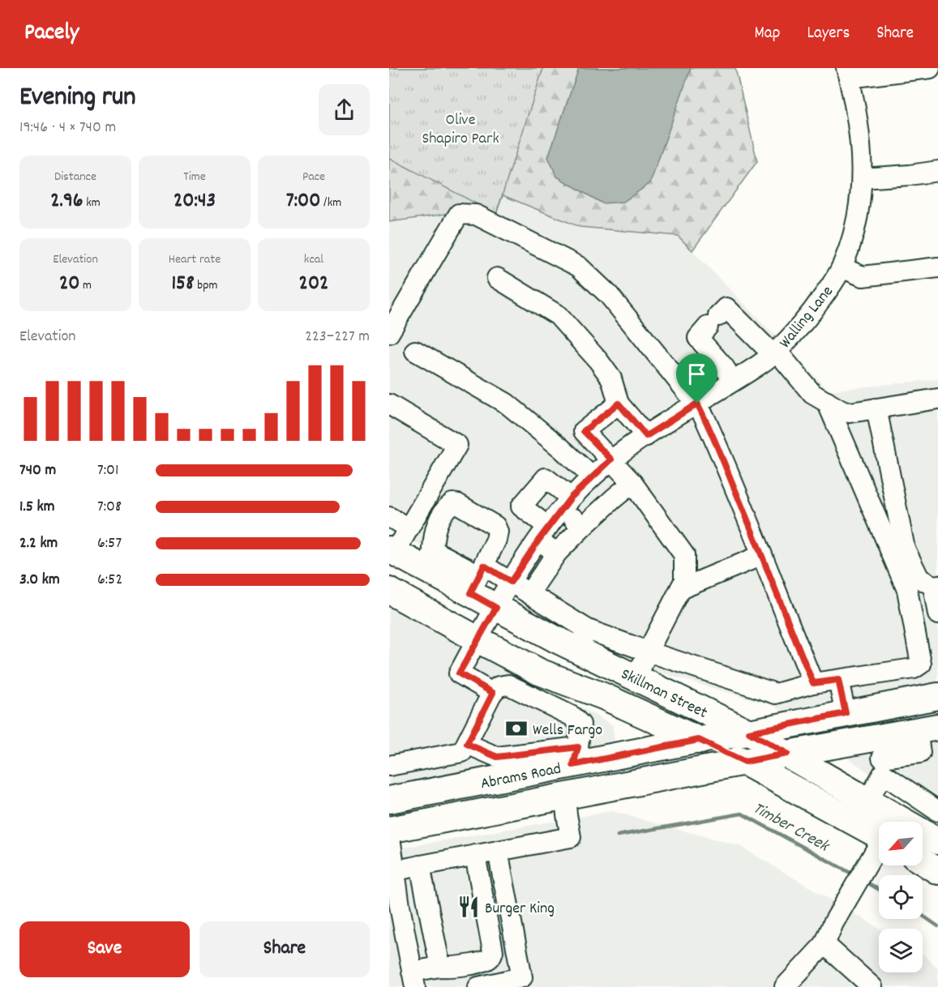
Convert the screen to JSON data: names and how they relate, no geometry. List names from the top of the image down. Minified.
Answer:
{"streets":{"main road":["Skillman Street","Abrams Road"],"street":["Walling Lane"]},"crossings":[["Walling Lane","Skillman Street"],["Skillman Street","Abrams Road"]],"water":["Timber Creek"],"parks":["Olive Shapiro Park"],"places":{"bank":["Wells Fargo"],"restaurant":["Burger King"]},"north":"bottom left","page":{"header":"Pacely","nav":["Map","Layers","Share"],"heading":["Evening run","19:46 · 4 × 740 m"],"stats":[["Distance","2.96 km"],["Time","20:43"],["Pace","7:00 /km"],["Elevation","20 m"],["Heart rate","158 bpm"],["kcal","202"]],"chart":["Elevation","223–227 m"],"list":[{"name":"740 m","note":"7:01"},{"name":"1.5 km","note":"7:08"},{"name":"2.2 km","note":"6:57"},{"name":"3.0 km","note":"6:52"}],"buttons":["Save","Share"]}}
